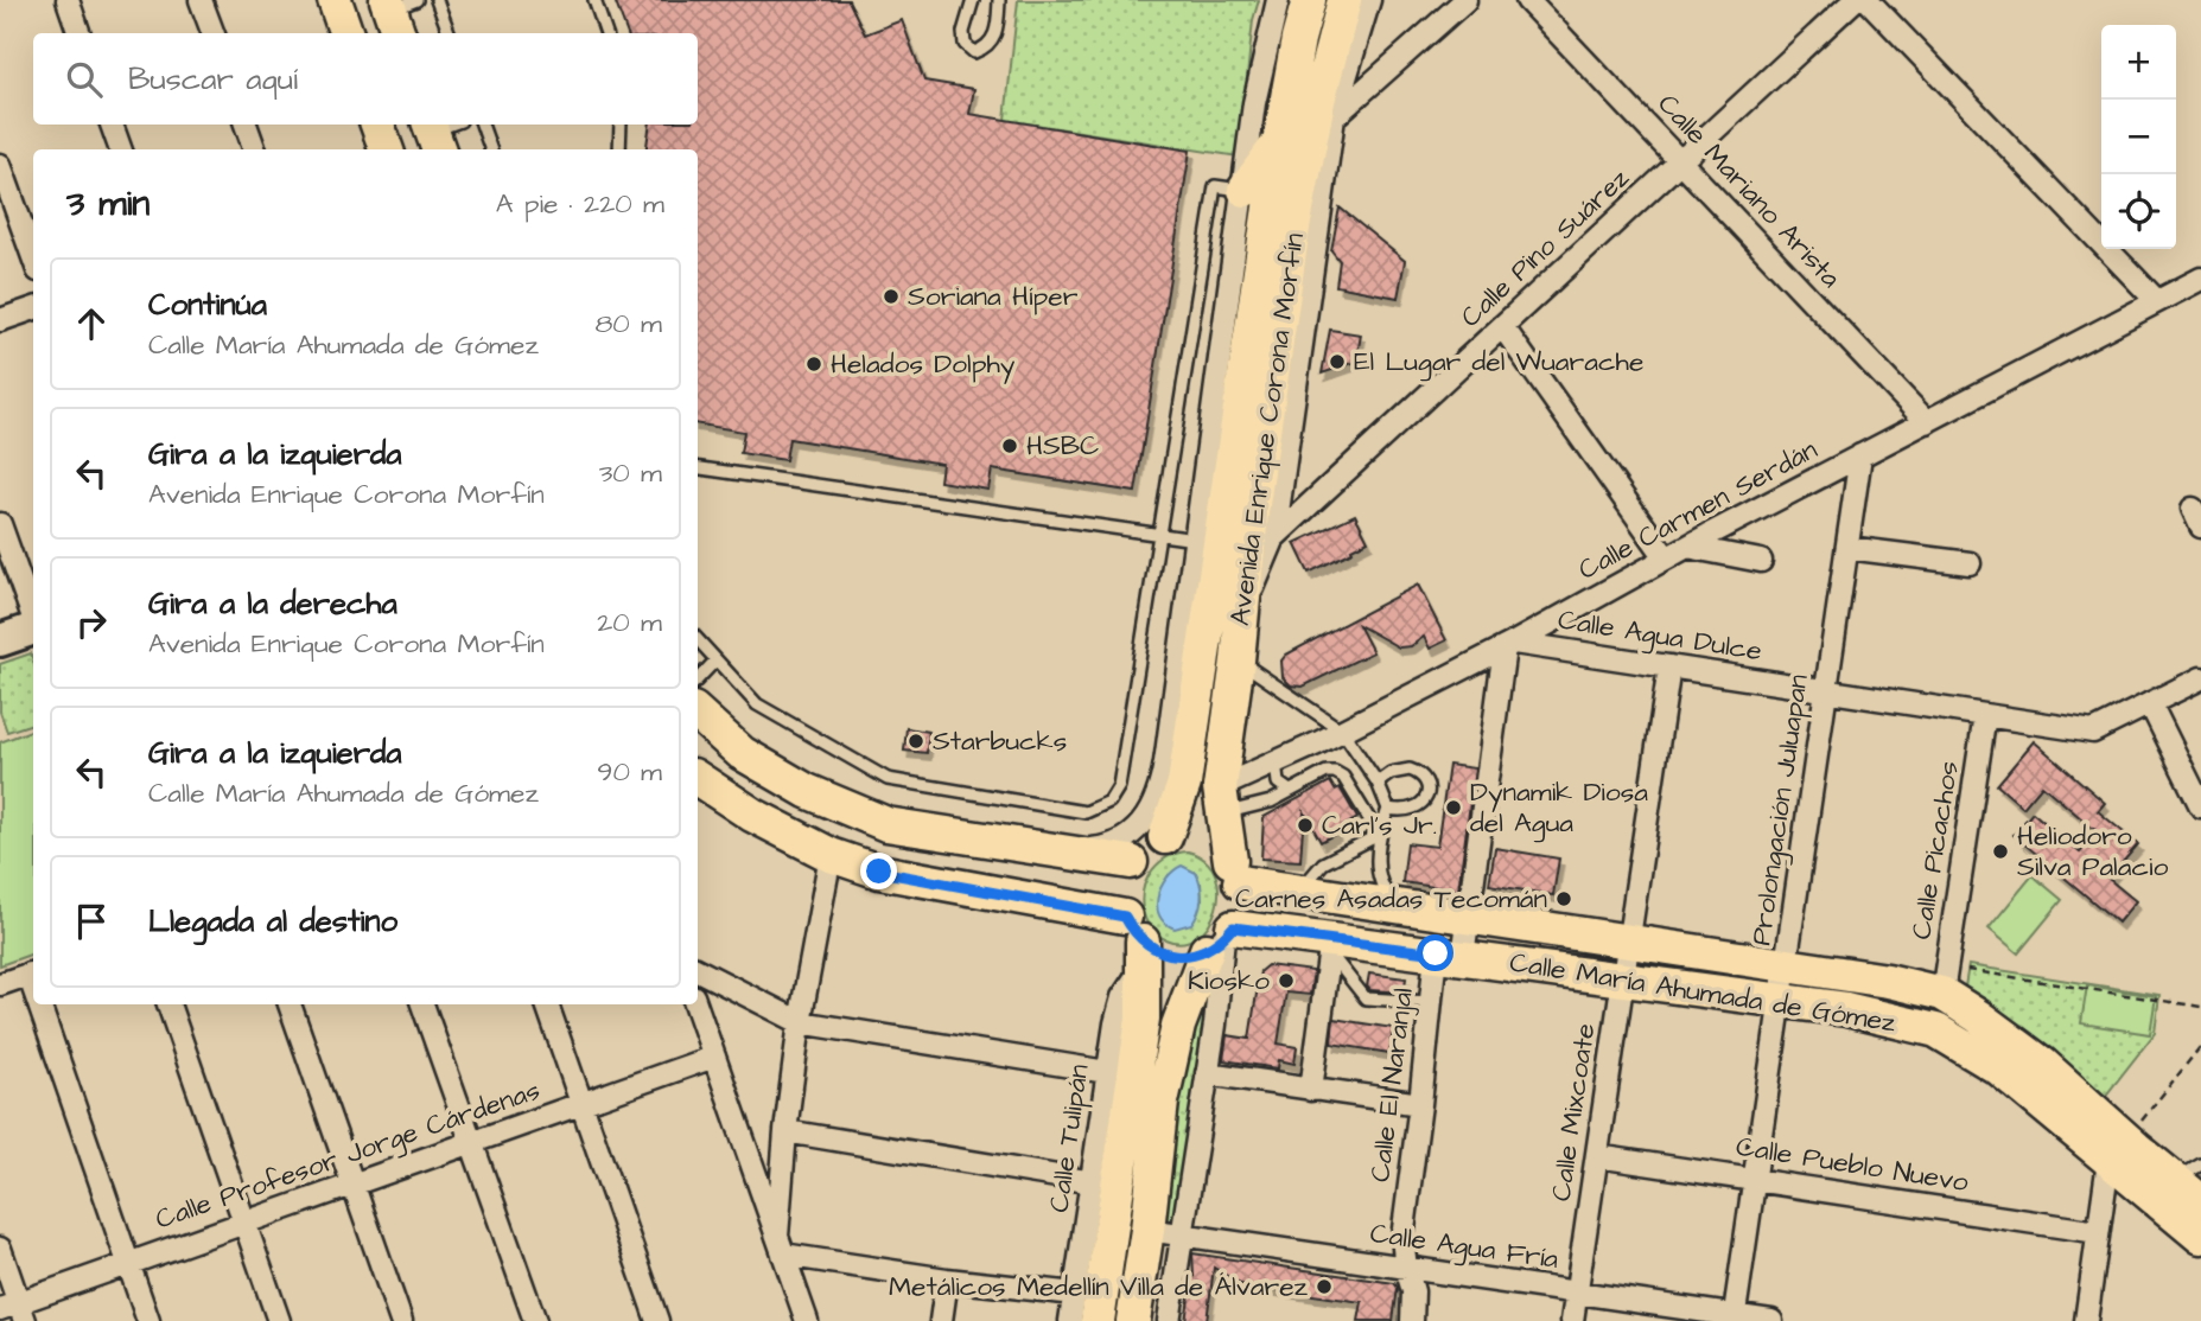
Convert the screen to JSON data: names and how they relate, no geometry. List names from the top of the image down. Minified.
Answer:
{"streets":{"main road":["Avenida Enrique Corona Morfín","Calle María Ahumada de Gómez"],"street":["Calle Mariano Arista","Calle Pino Suárez","Calle Carmen Serdán","Calle Agua Dulce","Prolongación Juluapan","Calle Picachos","Calle El Naranjal","Calle Mixcoate","Calle Tulipán","Calle Profesor Jorge Cárdenas","Calle Pueblo Nuevo","Calle Agua Fría"]},"crossings":[["Calle Mariano Arista","Calle Pino Suárez"],["Calle Mariano Arista","Calle Carmen Serdán"],["Avenida Enrique Corona Morfín","Calle Carmen Serdán"],["Avenida Enrique Corona Morfín","Calle María Ahumada de Gómez"],["Avenida Enrique Corona Morfín","Calle Tulipán"],["Avenida Enrique Corona Morfín","Calle Agua Fría"],["Calle Carmen Serdán","Calle Agua Dulce"],["Calle Carmen Serdán","Prolongación Juluapan"],["Calle Carmen Serdán","Calle El Naranjal"],["Calle Agua Dulce","Prolongación Juluapan"],["Calle Agua Dulce","Calle Picachos"],["Calle Agua Dulce","Calle El Naranjal"],["Calle Agua Dulce","Calle Mixcoate"],["Prolongación Juluapan","Calle María Ahumada de Gómez"],["Prolongación Juluapan","Calle Pueblo Nuevo"],["Prolongación Juluapan","Calle Agua Fría"],["Calle Picachos","Calle María Ahumada de Gómez"],["Calle María Ahumada de Gómez","Calle El Naranjal"],["Calle María Ahumada de Gómez","Calle Mixcoate"],["Calle María Ahumada de Gómez","Calle Tulipán"],["Calle El Naranjal","Calle Agua Fría"],["Calle Mixcoate","Calle Pueblo Nuevo"],["Calle Mixcoate","Calle Agua Fría"]],"places":["Soriana Híper","El Lugar del Wuarache","Helados Dolphy","HSBC","Starbucks","Dynamik Diosa del Agua","Carl's Jr.","Heliodoro Silva Palacio","Carnes Asadas Tecomán","Kiosko","Metálicos Medellín Villa de Álvarez"],"page":{"map_buttons":["+","−"],"search":"Buscar aquí","heading":["3 min","A pie · 220 m"],"list":[["Continúa","Calle María Ahumada de Gómez","80 m"],["Gira a la izquierda","Avenida Enrique Corona Morfín","30 m"],["Gira a la derecha","Avenida Enrique Corona Morfín","20 m"],["Gira a la izquierda","Calle María Ahumada de Gómez","90 m"],"Llegada al destino"]}}
